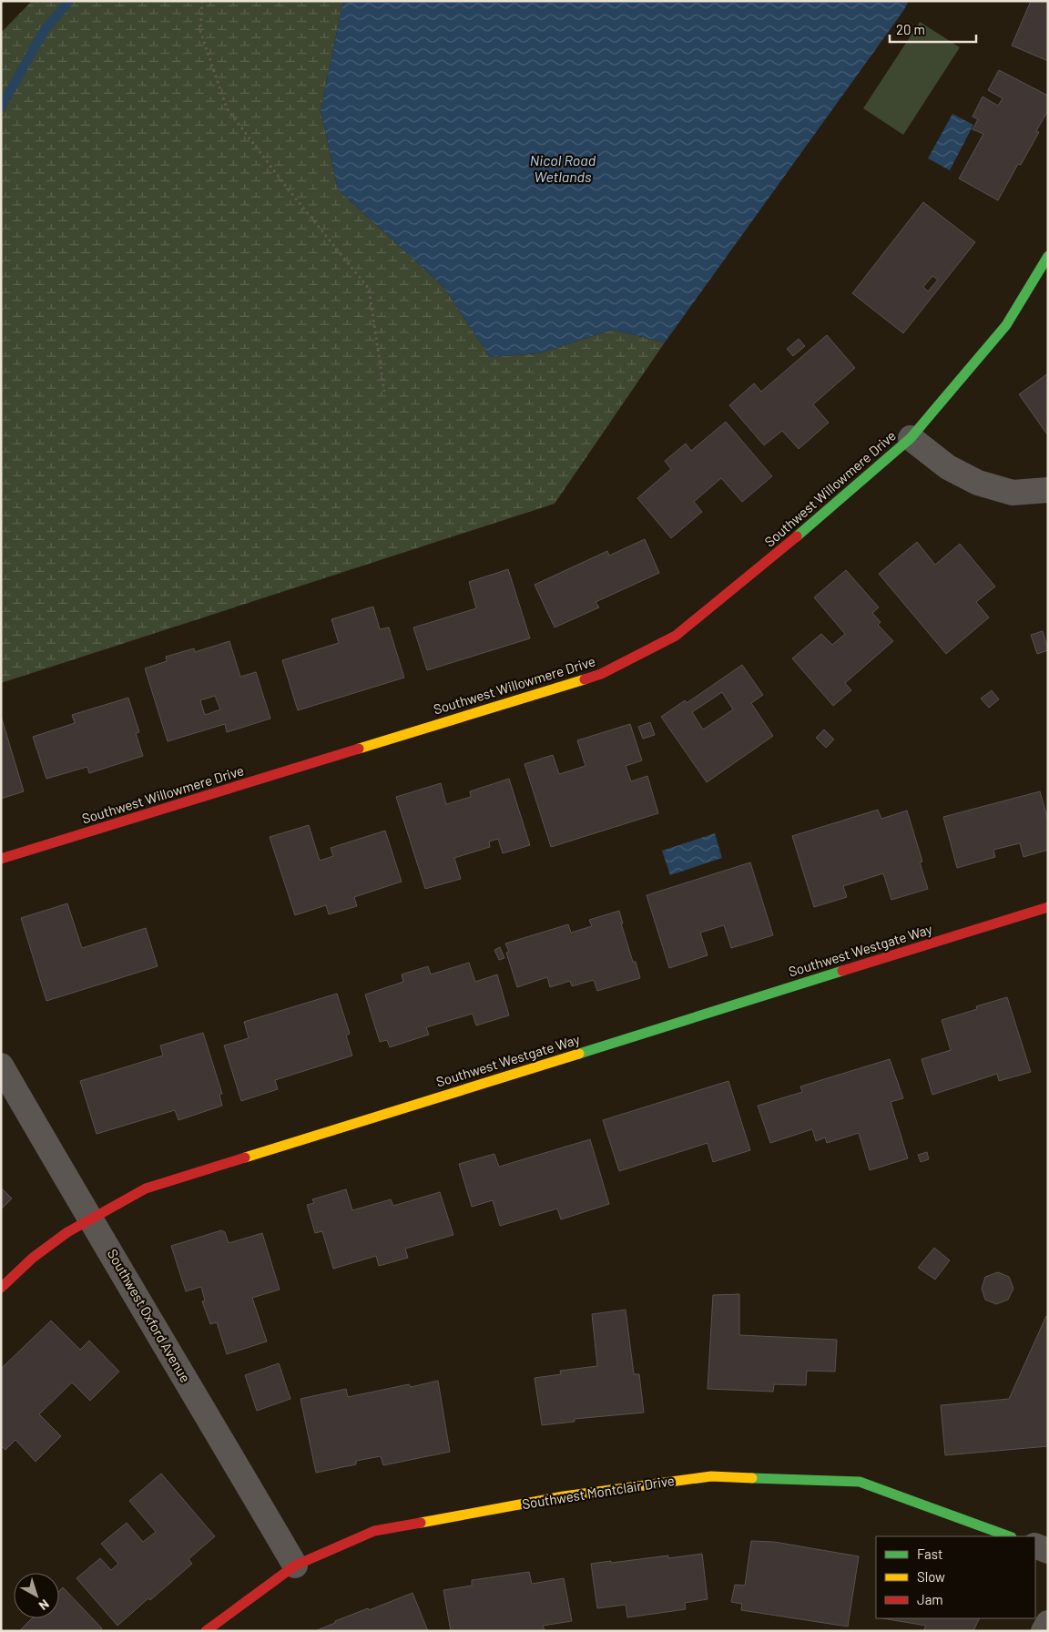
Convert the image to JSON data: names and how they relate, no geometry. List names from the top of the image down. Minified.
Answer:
{"streets":{"street":["Southwest Willowmere Drive","Southwest Westgate Way","Southwest Oxford Avenue","Southwest Montclair Drive"]},"crossings":[["Southwest Westgate Way","Southwest Oxford Avenue"],["Southwest Oxford Avenue","Southwest Montclair Drive"]],"water":["Nicol Road Wetlands"],"legend":["Fast","Slow","Jam"],"scale_bar":"20 m","north":"bottom right"}
